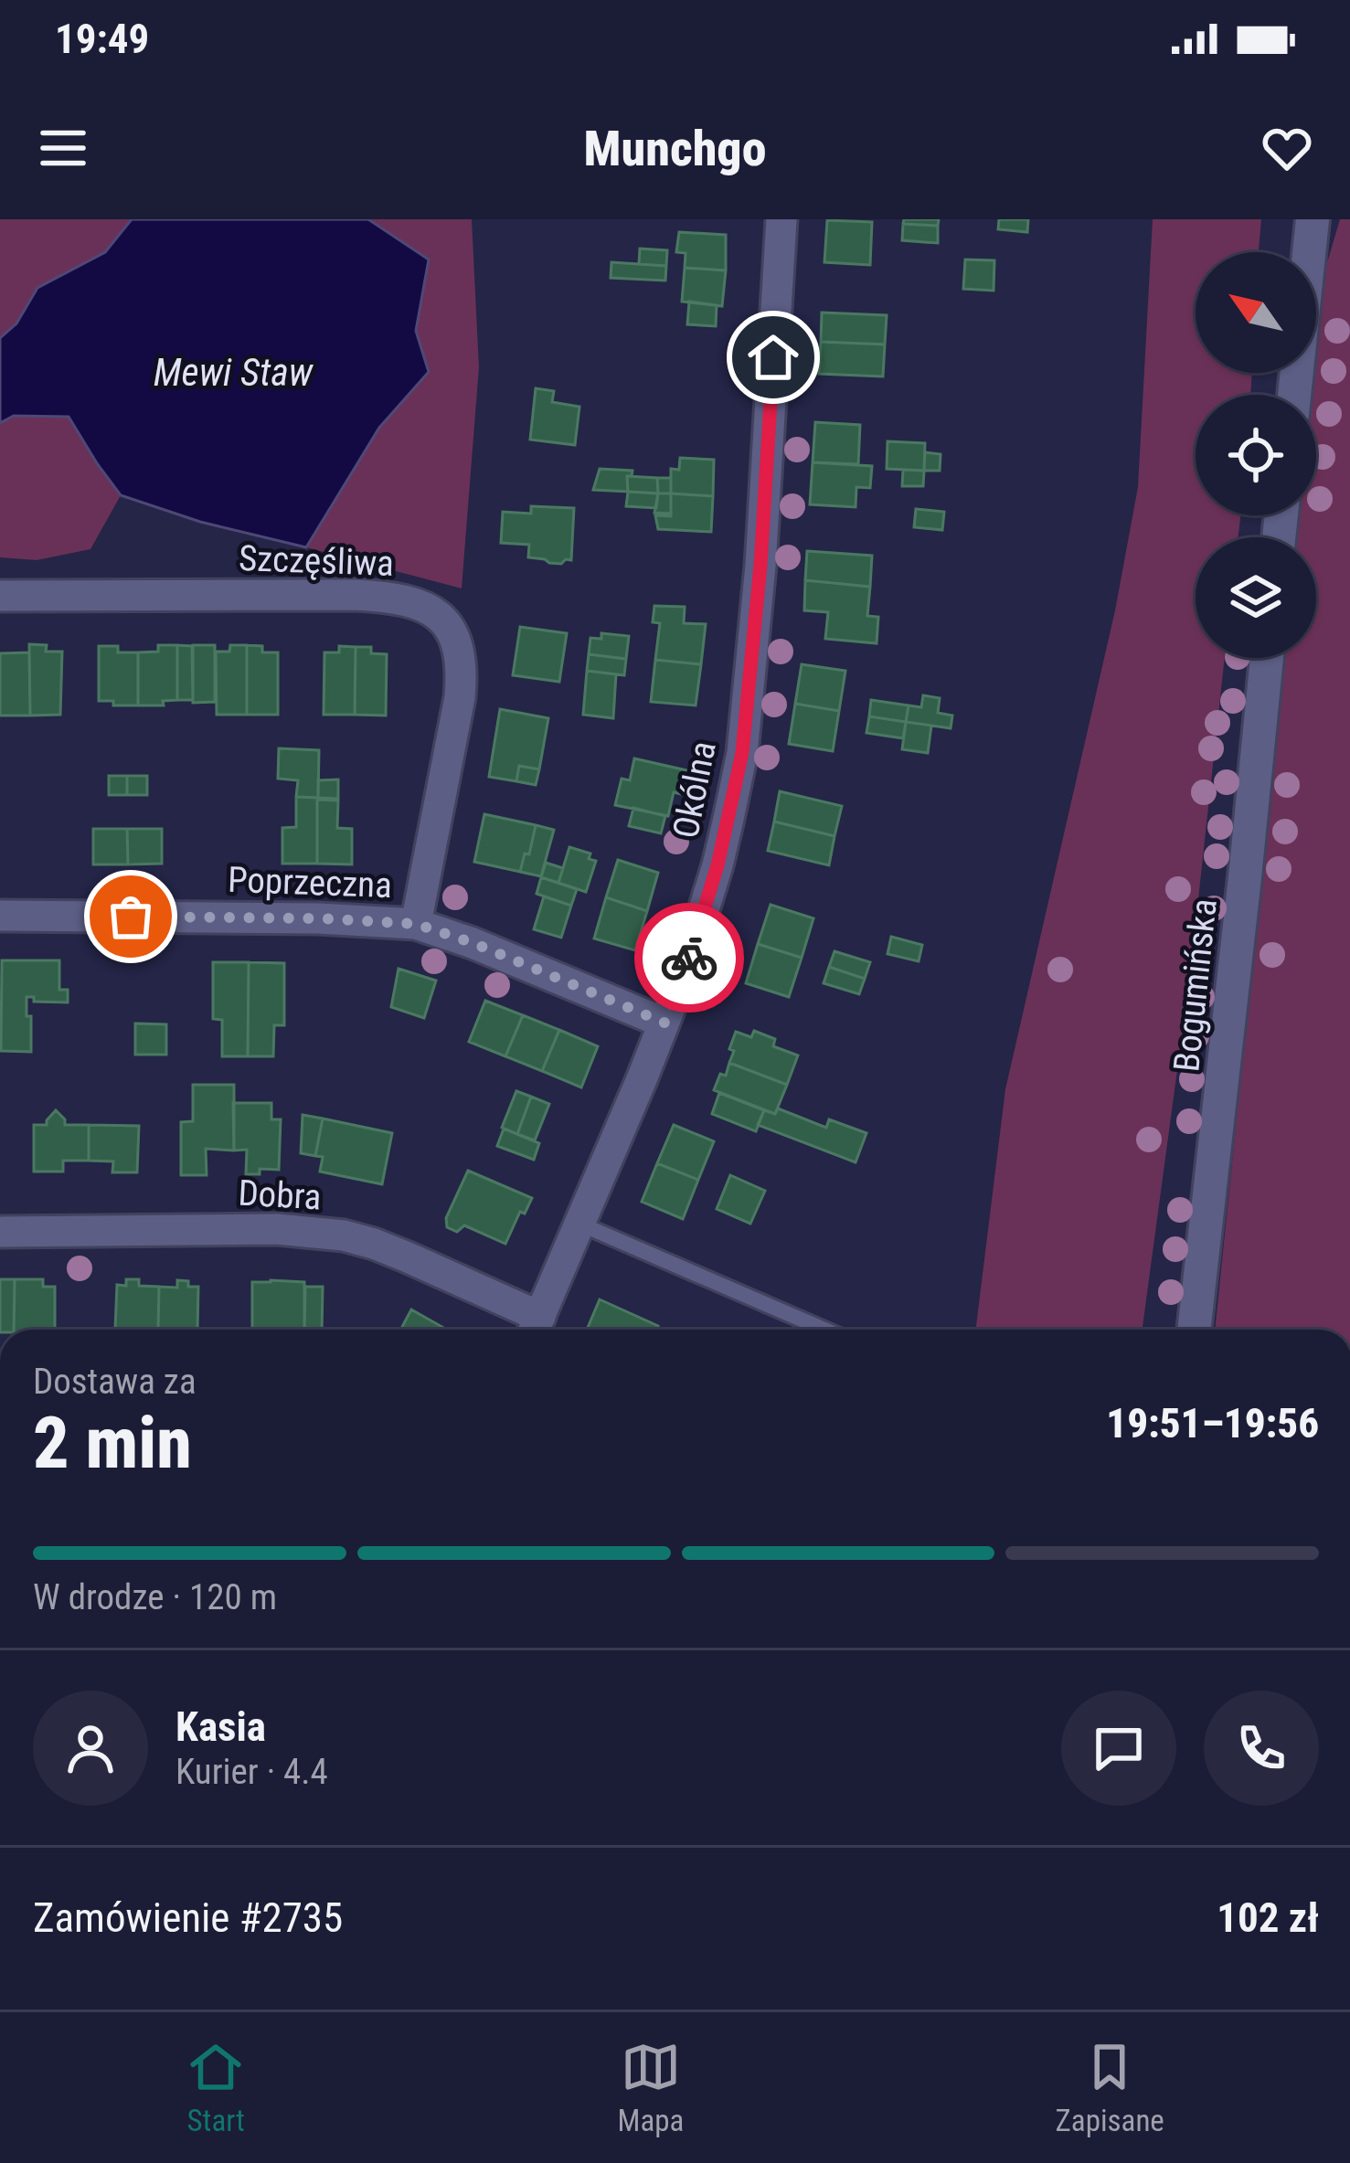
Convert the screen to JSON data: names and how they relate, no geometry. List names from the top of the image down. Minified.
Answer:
{"streets":{"street":["Szczęśliwa","Okólna","Poprzeczna","Bogumińska","Dobra"]},"crossings":[["Szczęśliwa","Poprzeczna"],["Okólna","Poprzeczna"],["Okólna","Dobra"]],"water":["Mewi Staw"],"north":"top left","page":{"status":"19:49","header":"Munchgo","heading":["2 min","Dostawa za","19:51–19:56"],"panel":["Kasia","Kurier · 4.4","Zamówienie #2735","102 zł"],"bar":"W drodze · 120 m","tabs":["Start","Mapa","Zapisane"]}}
